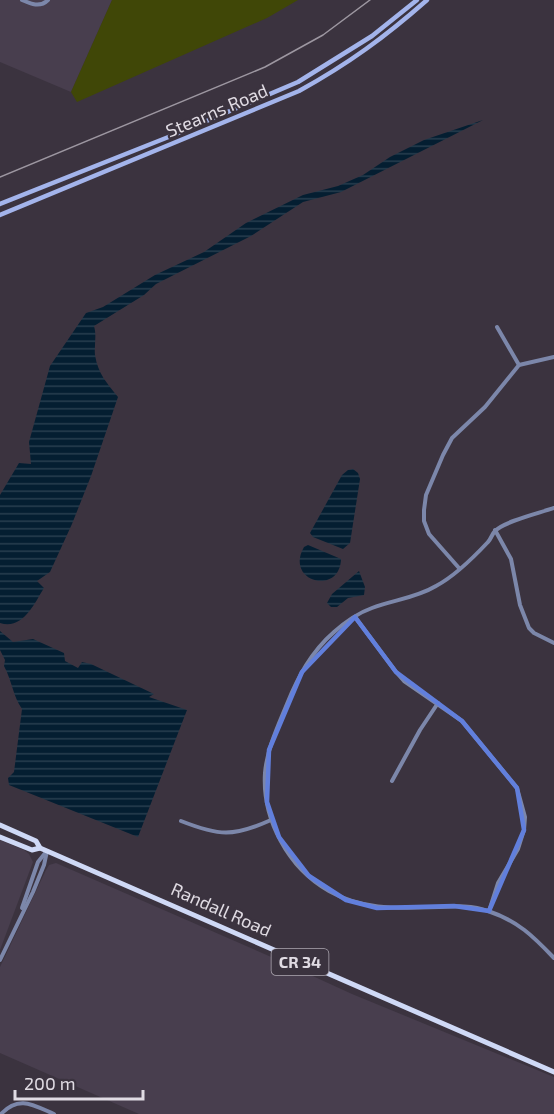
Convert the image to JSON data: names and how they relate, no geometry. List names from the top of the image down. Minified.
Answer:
{"streets":{"main road":["Stearns Road","Randall Road","CR 34"]},"scale_bar":"200 m"}
